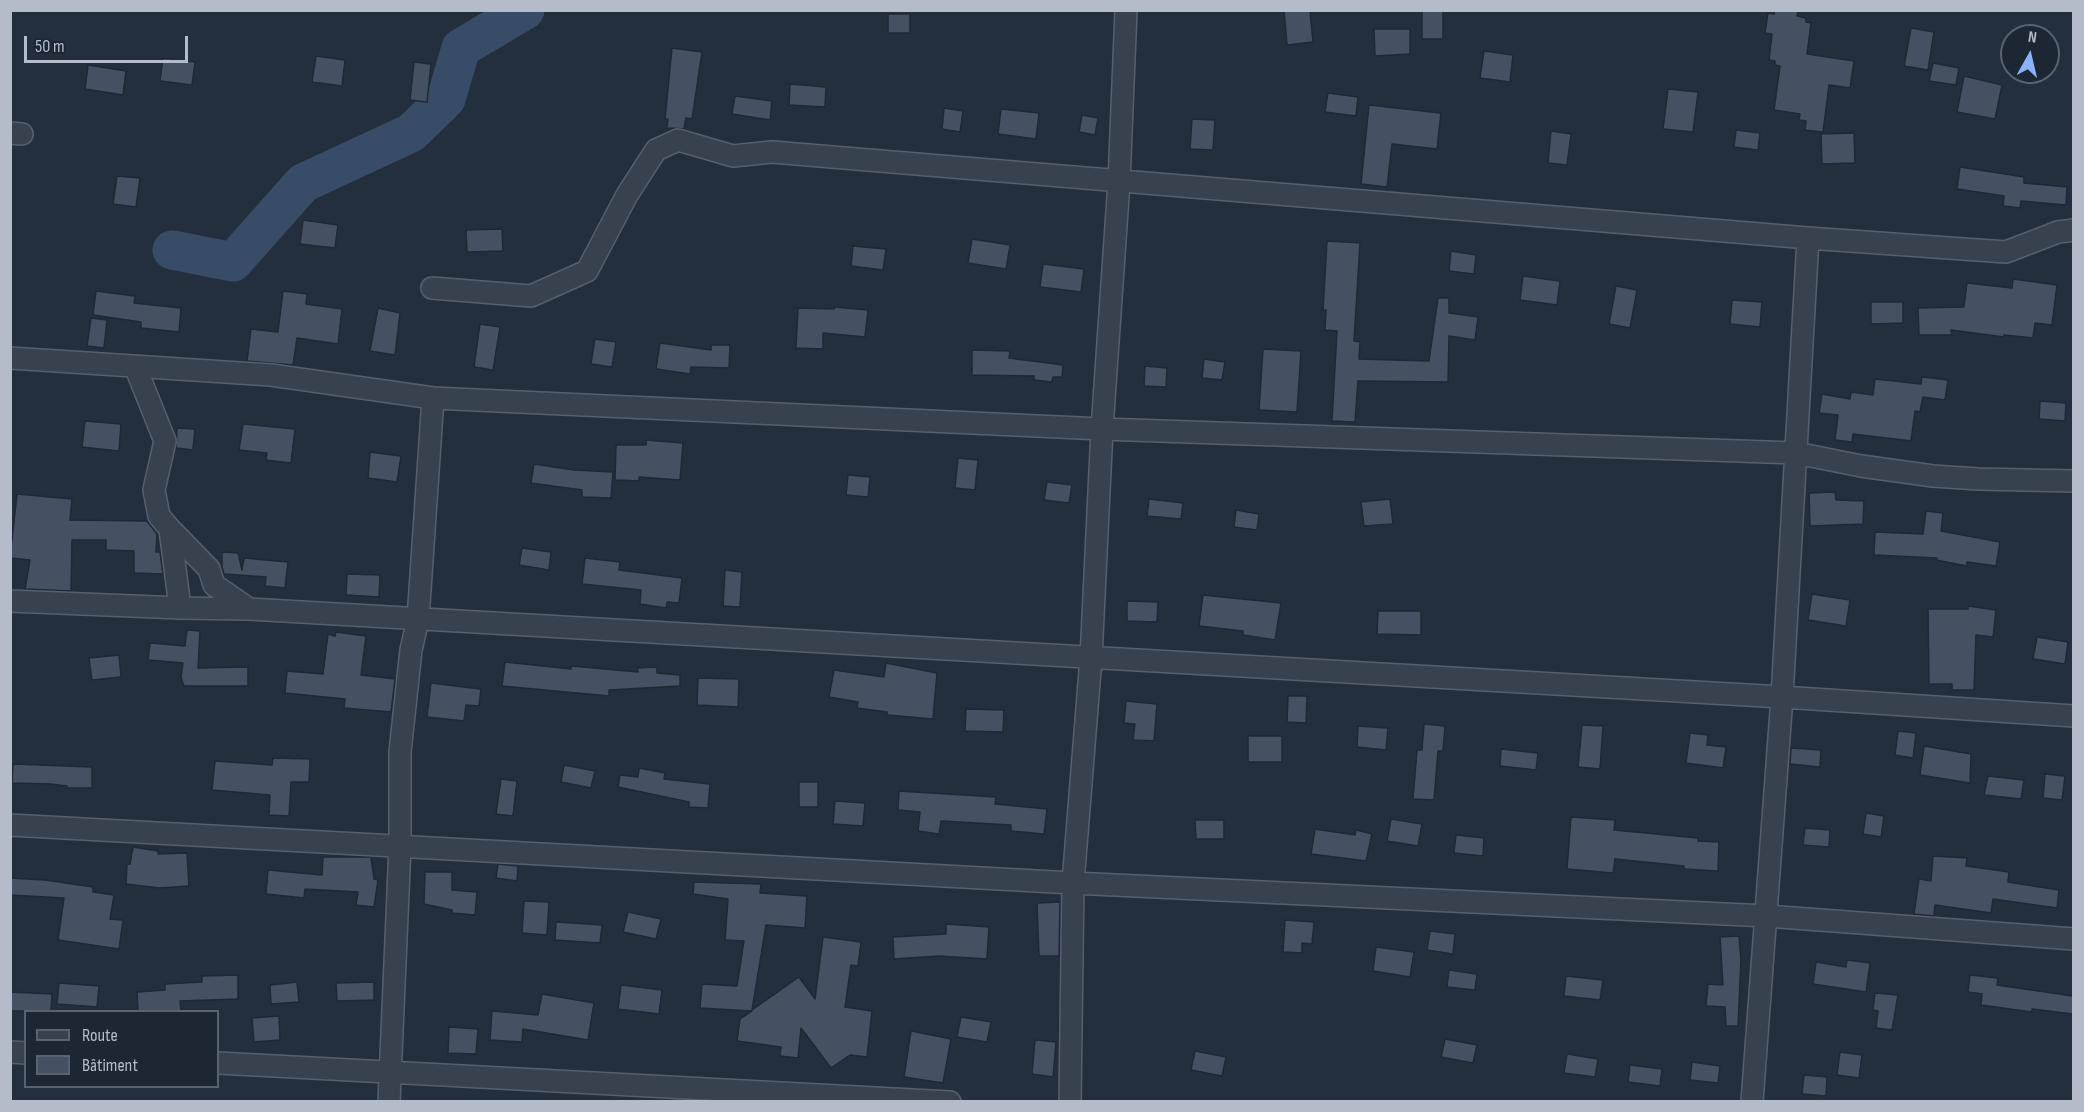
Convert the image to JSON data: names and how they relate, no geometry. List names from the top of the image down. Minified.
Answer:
{"legend":["Route","Bâtiment"],"scale_bar":"50 m","north":"top"}
